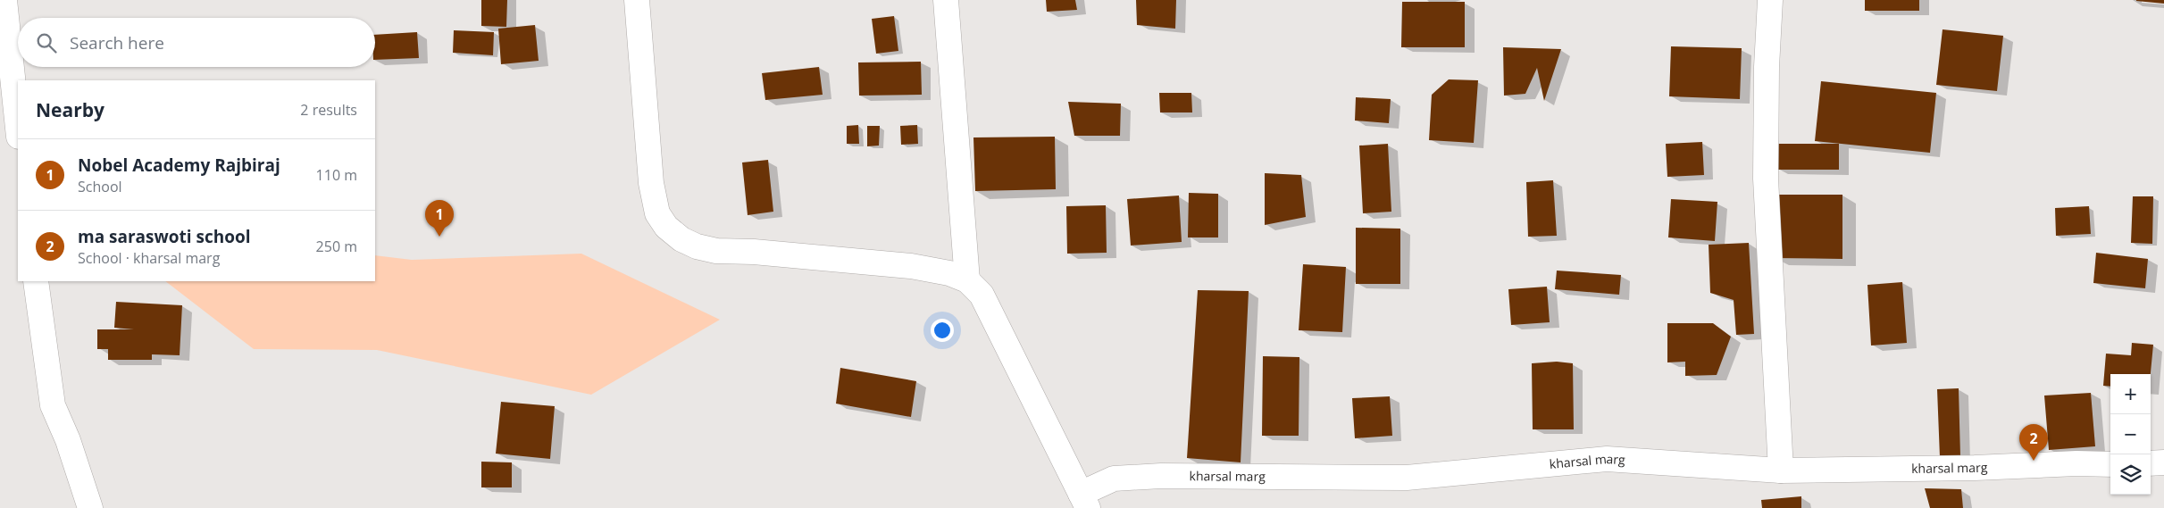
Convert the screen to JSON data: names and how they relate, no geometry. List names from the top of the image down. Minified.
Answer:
{"streets":{"street":["kharsal marg"]},"page":{"search":"Search here","heading":["Nearby","2 results"],"list":[{"mark":"1","name":"Nobel Academy Rajbiraj","note":"School","value":"110 m"},{"mark":"2","name":"ma saraswoti school","note":"School · kharsal marg","value":"250 m"}],"pins":["1","2"],"map_buttons":["+","−"]}}
